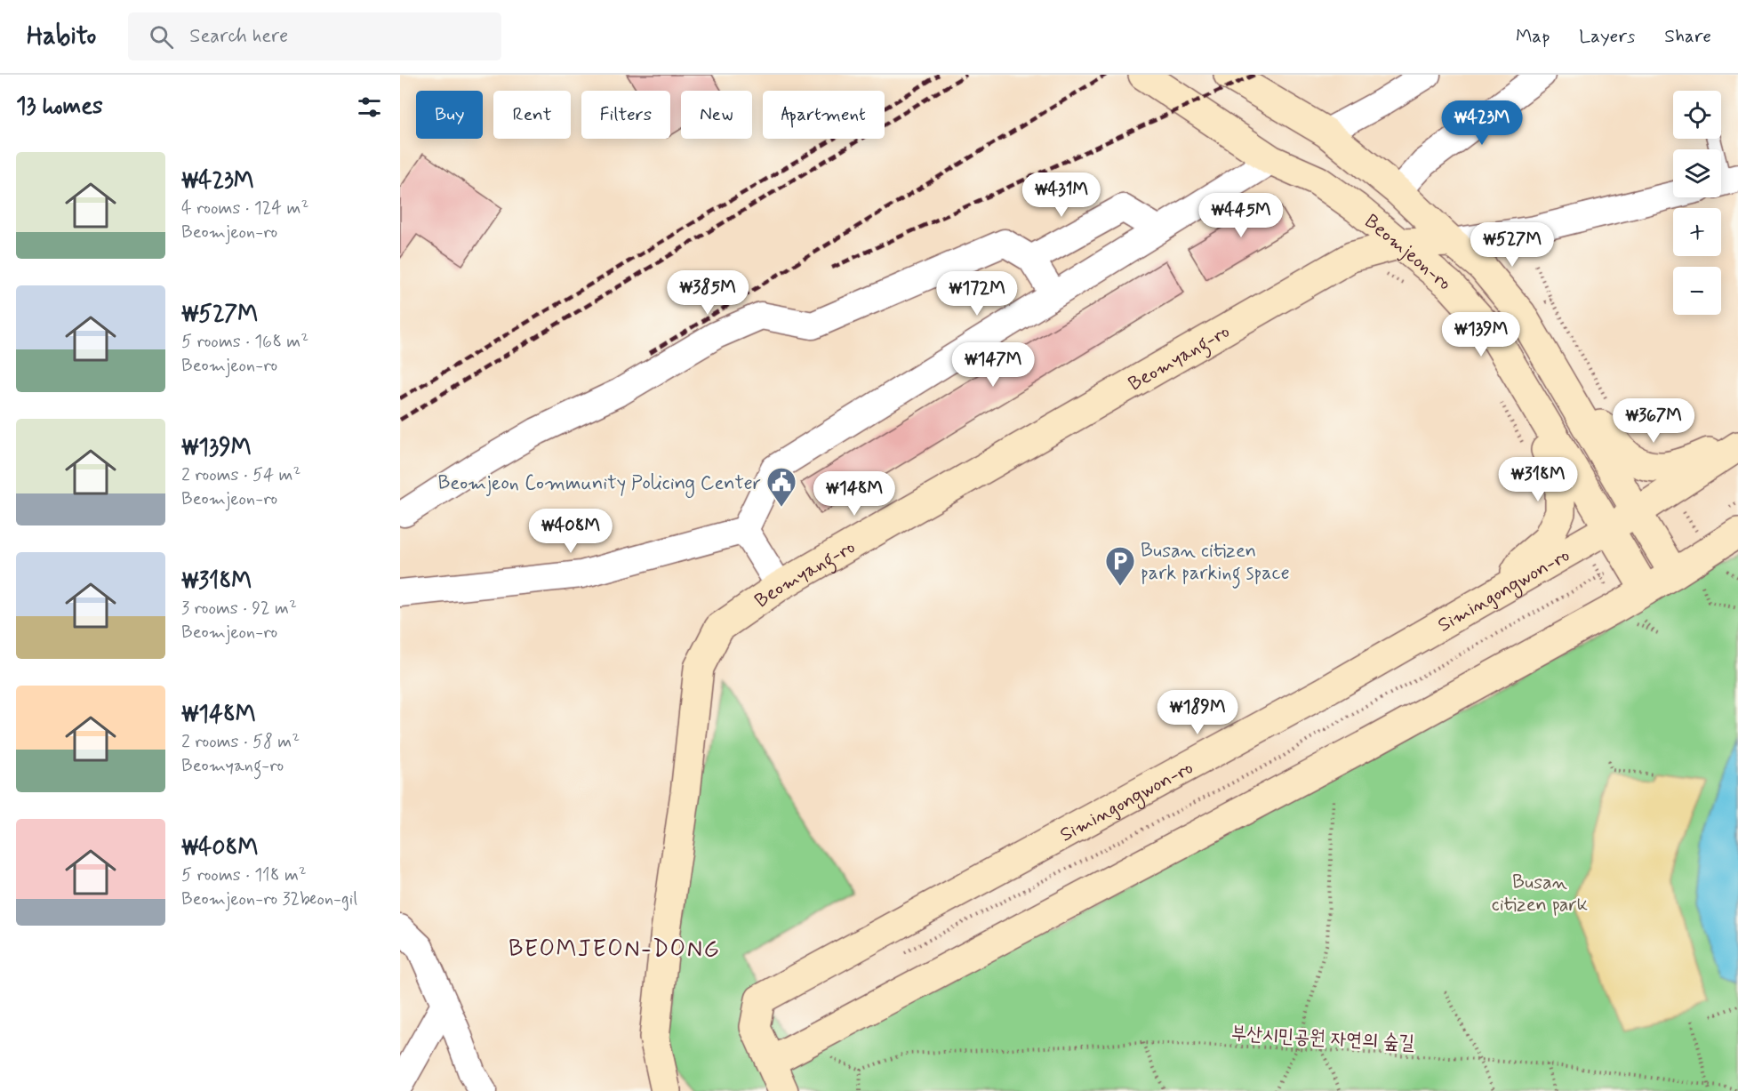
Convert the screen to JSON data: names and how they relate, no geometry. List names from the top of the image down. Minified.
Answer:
{"streets":{"main road":["Beomjeon-ro","Beomyang-ro","Simingongwon-ro"],"path":["부산시민공원 자연의 숲길"]},"crossings":[["Beomjeon-ro","Beomyang-ro"],["Beomjeon-ro","Simingongwon-ro"]],"districts":["BEOMJEON-DONG"],"parks":["Busan citizen park"],"places":{"public building":["Beomjeon Community Policing Center"],"parking":["Busan citizen park parking space"]},"page":{"header":"Habito","search":"Search here","nav":["Map","Layers","Share"],"heading":"13 homes","map_buttons":["+","−"],"chip":["Buy","Rent","Filters","New","Apartment"],"price":["₩423M","₩431M","₩445M","₩527M","₩385M","₩172M","₩139M","₩147M","₩367M","₩318M","₩148M","₩408M","₩189M"],"list":[{"name":"₩423M","note":"4 rooms · 124 m² · Beomjeon-ro"},{"name":"₩527M","note":"5 rooms · 168 m² · Beomjeon-ro"},{"name":"₩139M","note":"2 rooms · 54 m² · Beomjeon-ro"},{"name":"₩318M","note":"3 rooms · 92 m² · Beomjeon-ro"},{"name":"₩148M","note":"2 rooms · 58 m² · Beomyang-ro"},{"name":"₩408M","note":"5 rooms · 118 m² · Beomjeon-ro 32beon-gil"}]}}
